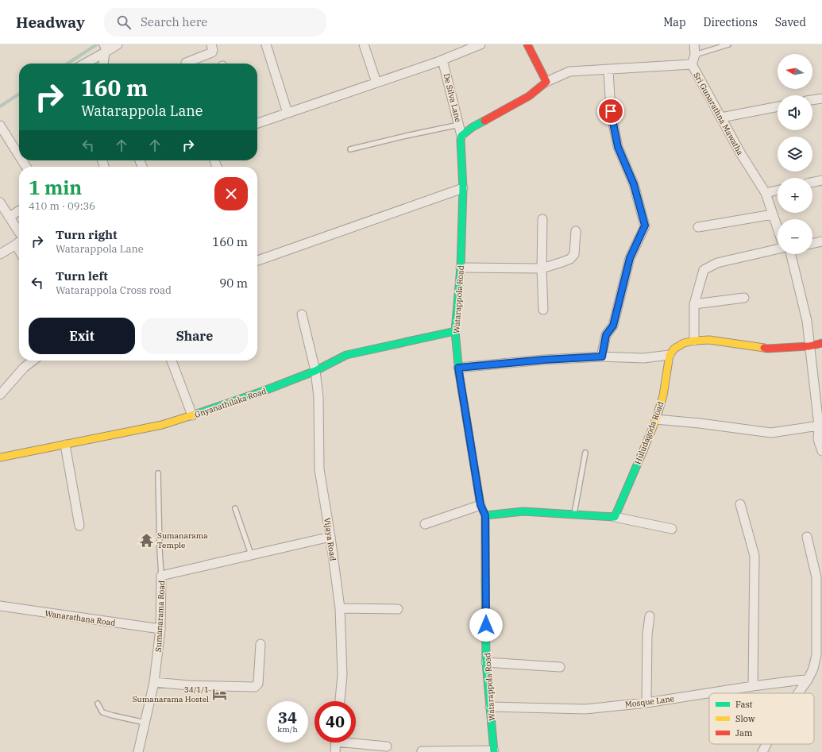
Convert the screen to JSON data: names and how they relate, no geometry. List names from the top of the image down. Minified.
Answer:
{"streets":{"street":["De Silva Lane","Sri Gunarathna Mawatha","Watarappola Road","Gnyanathilaka Road","Huludagoda Road","Vijaya Road","Sumanarama Road","Wanarathana Road","Mosque Lane"]},"crossings":[["De Silva Lane","Watarappola Road"],["Watarappola Road","Gnyanathilaka Road"],["Watarappola Road","Mosque Lane"],["Gnyanathilaka Road","Vijaya Road"],["Vijaya Road","Sumanarama Road"],["Sumanarama Road","Wanarathana Road"]],"places":{"temple":["Sumanarama Temple"],"hotel":["34/1/1 Sumanarama Hostel"]},"legend":["Fast","Slow","Jam"],"north":"left","page":{"header":"Headway","search":"Search here","nav":["Map","Directions","Saved"],"map_buttons":["+","−"],"turn":["160 m","Watarappola Lane"],"heading":["1 min","410 m · 09:36"],"list":[{"name":"Turn right","note":"Watarappola Lane","value":"160 m"},{"name":"Turn left","note":"Watarappola Cross road","value":"90 m"}],"buttons":["Exit","Share"],"speed":"34 km/h","limit":"40"}}
